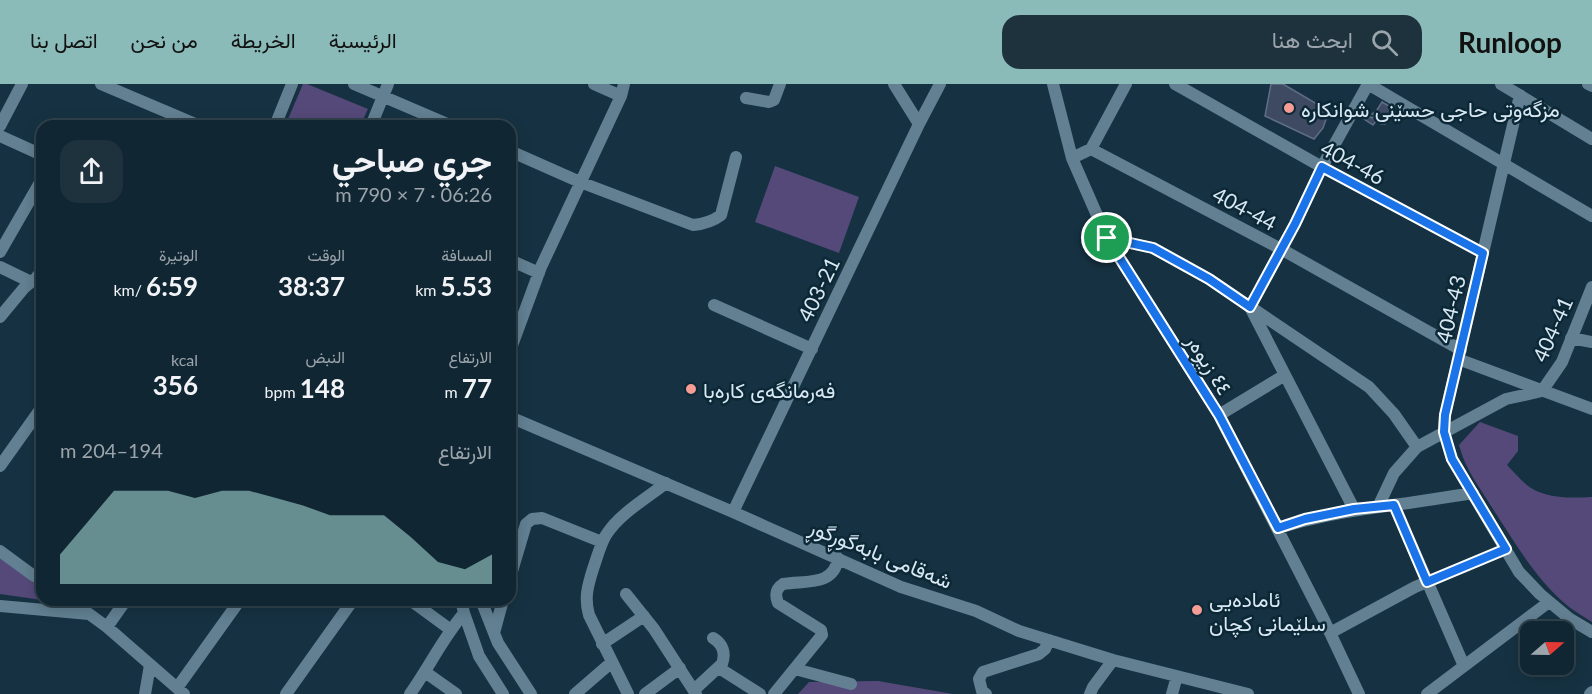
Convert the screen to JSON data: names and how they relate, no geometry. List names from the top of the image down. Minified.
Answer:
{"streets":{"street":["404-46","404-44","403-21","404-43","404-41","٤٤ زیوەر","شەقامی بابەگوڕگوڕ"]},"crossings":[["404-46","404-43"],["404-44","404-43"],["404-44","404-41"],["403-21","شەقامی بابەگوڕگوڕ"],["404-43","404-41"]],"places":["مزگەوتی حاجی حسێنی شوانکارە","فەرمانگەی کارەبا","ئامادەیی سلێمانی کچان"],"north":"right","page":{"header":"Runloop","search":"ابحث هنا","nav":["الرئيسية","الخريطة","من نحن","اتصل بنا"],"heading":["جري صباحي","06:26 · 7 × 790 m"],"stats":[["المسافة","5.53 km"],["الوقت","38:37"],["الوتيرة","6:59 /km"],["الارتفاع","77 m"],["النبض","148 bpm"],["kcal","356"]],"chart":["الارتفاع","194–204 m"]}}
